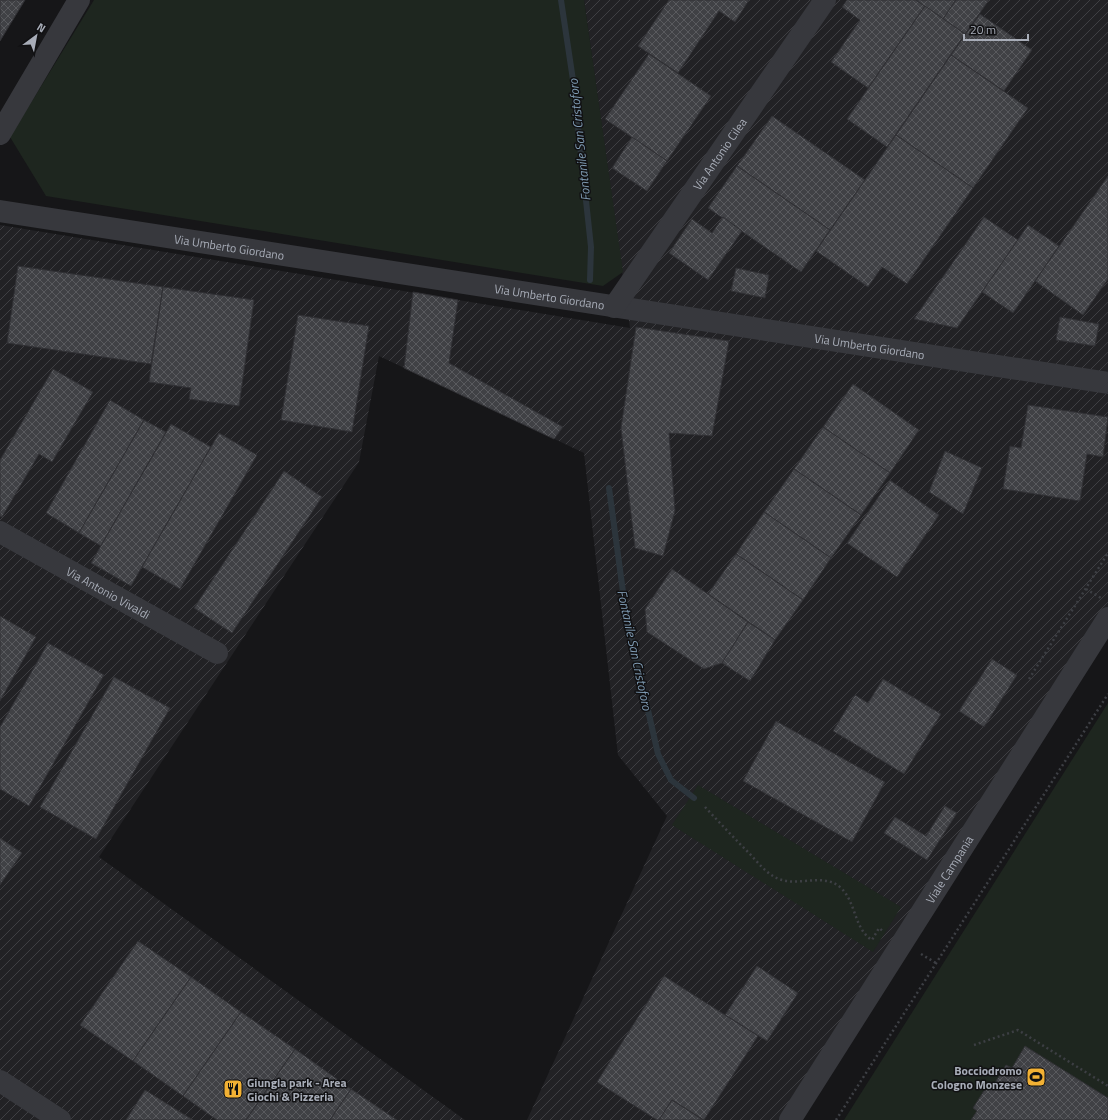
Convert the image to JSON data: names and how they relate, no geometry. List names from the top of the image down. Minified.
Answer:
{"streets":{"street":["Via Antonio Cilea","Via Umberto Giordano","Via Antonio Vivaldi","Viale Campania"]},"crossings":[["Via Antonio Cilea","Via Umberto Giordano"]],"water":["Fontanile San Cristoforo"],"places":{"sports":["Bocciodromo Cologno Monzese"],"restaurant":["Giungla park - Area Giochi & Pizzeria"]},"scale_bar":"20 m","north":"top right"}
